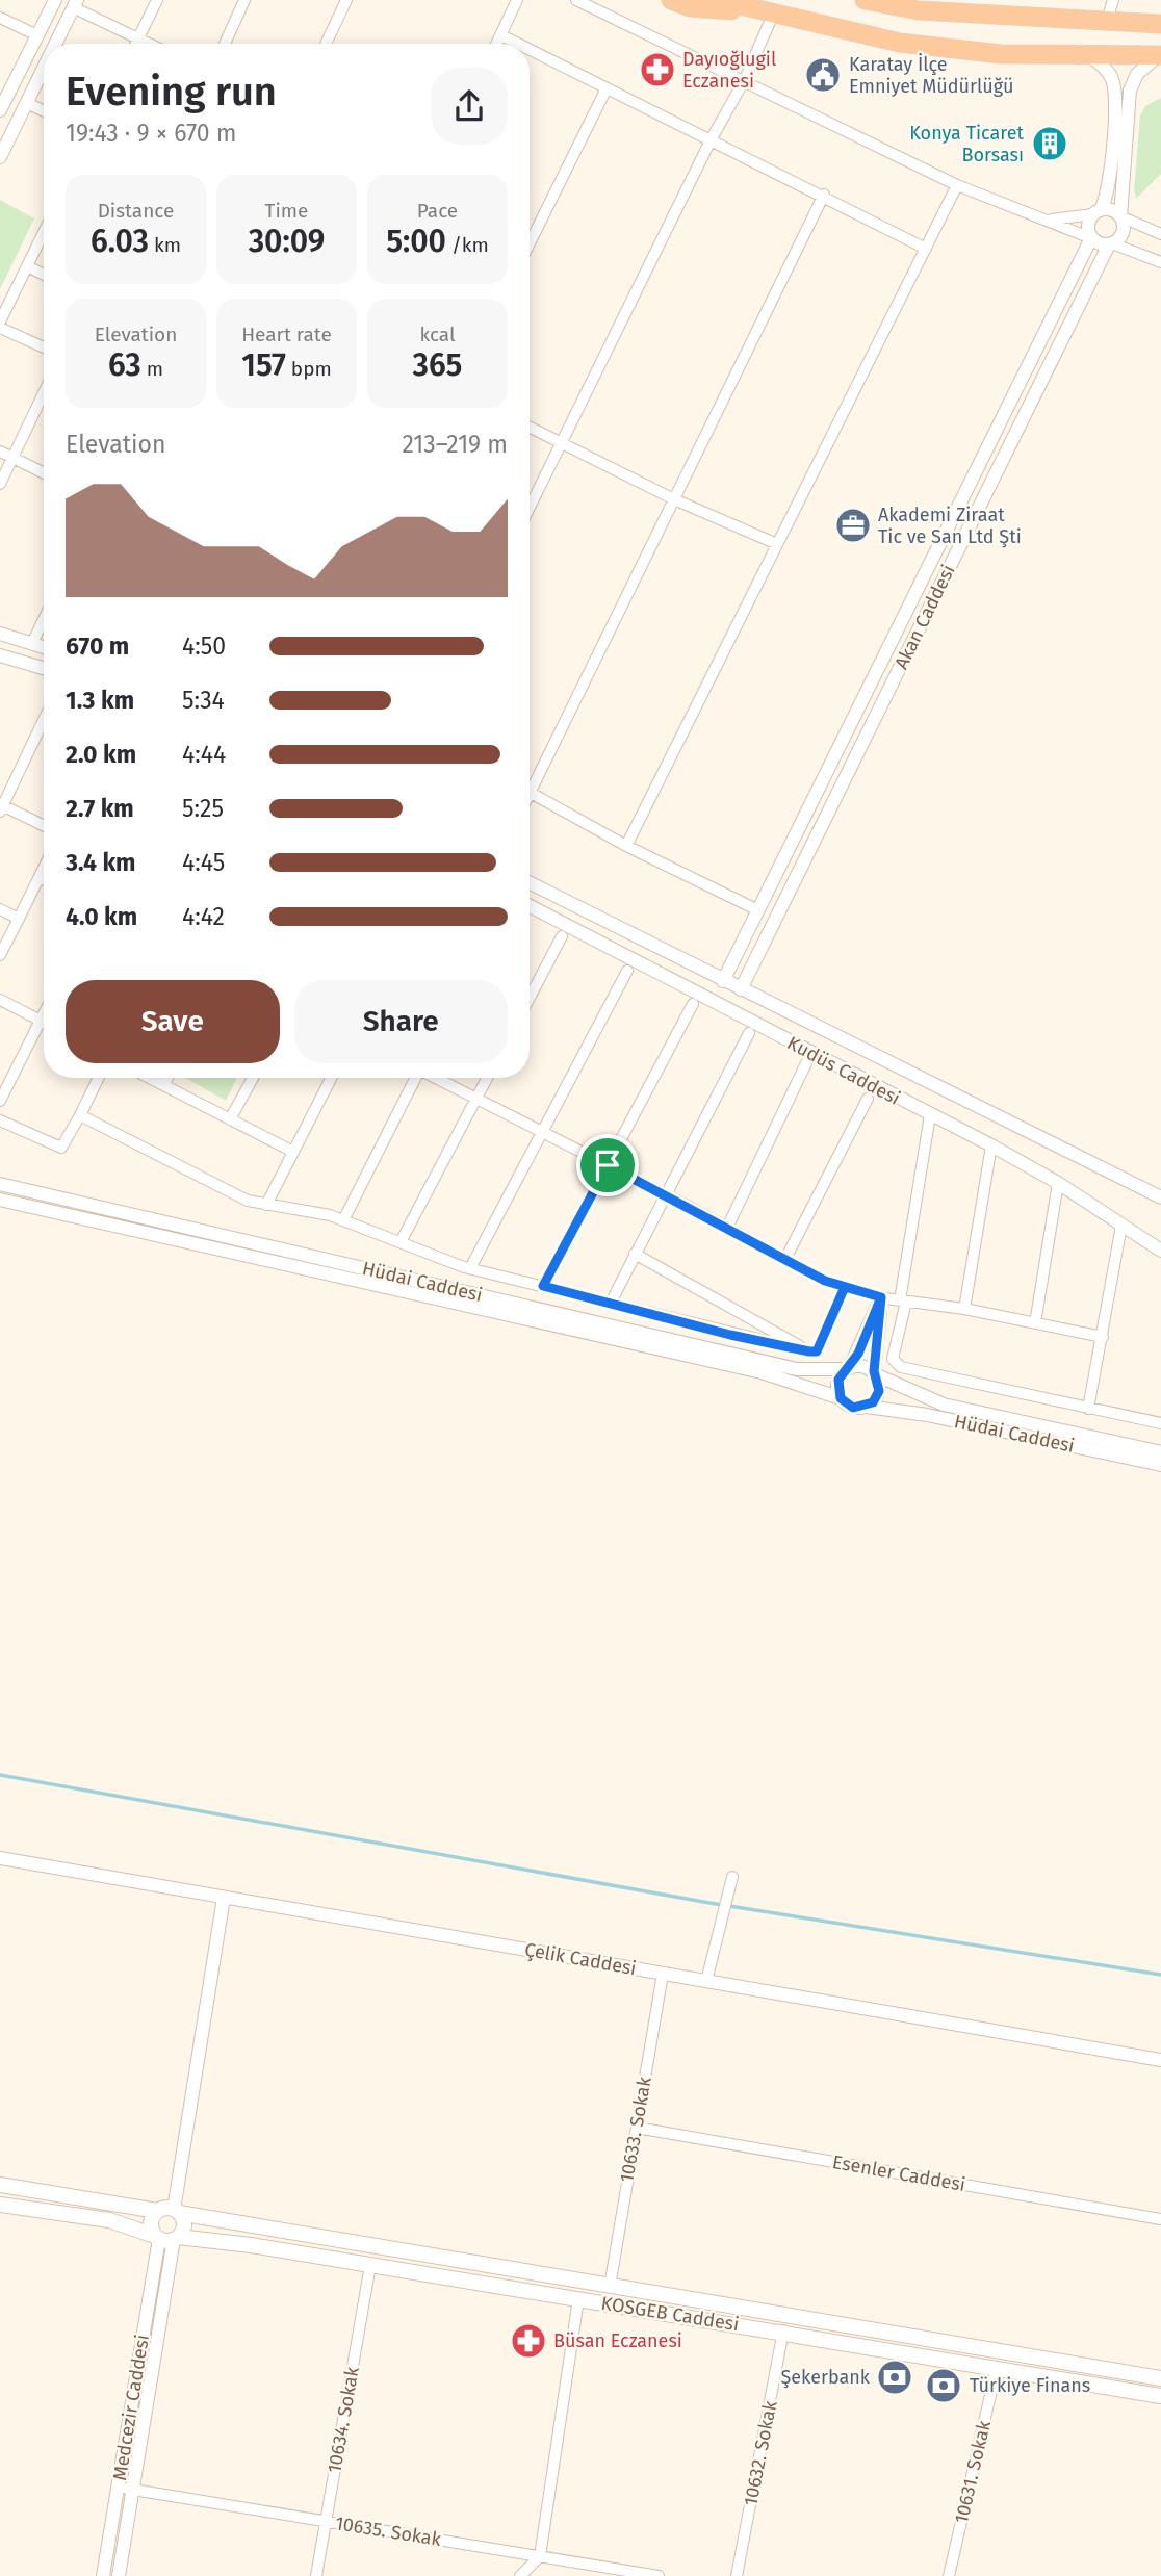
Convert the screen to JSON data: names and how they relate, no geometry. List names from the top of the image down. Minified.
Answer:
{"streets":{"main road":["KOSGEB Caddesi"],"street":["Akan Caddesi","Kudüs Caddesi","Hüdai Caddesi","Çelik Caddesi","10633. Sokak","Esenler Caddesi","Medcezir Caddesi","10634. Sokak","10632. Sokak","10631. Sokak","10635. Sokak"]},"crossings":[["Akan Caddesi","Kudüs Caddesi"],["Çelik Caddesi","10633. Sokak"],["10633. Sokak","Esenler Caddesi"],["10633. Sokak","KOSGEB Caddesi"],["KOSGEB Caddesi","Medcezir Caddesi"],["KOSGEB Caddesi","10634. Sokak"],["KOSGEB Caddesi","10632. Sokak"],["KOSGEB Caddesi","10631. Sokak"],["Medcezir Caddesi","10635. Sokak"],["10634. Sokak","10635. Sokak"]],"places":{"pharmacy":["Dayıoğlugil Eczanesi","Büsan Eczanesi"],"public building":["Karatay İlçe Emniyet Müdürlüğü"],"building":["Konya Ticaret Borsası"],"office":["Akademi Ziraat Tic ve San Ltd Şti"],"bank":["Şekerbank","Türkiye Finans"]},"page":{"heading":["Evening run","19:43 · 9 × 670 m"],"stats":[["Distance","6.03 km"],["Time","30:09"],["Pace","5:00 /km"],["Elevation","63 m"],["Heart rate","157 bpm"],["kcal","365"]],"chart":["Elevation","213–219 m"],"list":[{"name":"670 m","note":"4:50"},{"name":"1.3 km","note":"5:34"},{"name":"2.0 km","note":"4:44"},{"name":"2.7 km","note":"5:25"},{"name":"3.4 km","note":"4:45"},{"name":"4.0 km","note":"4:42"}],"buttons":["Save","Share"]}}
